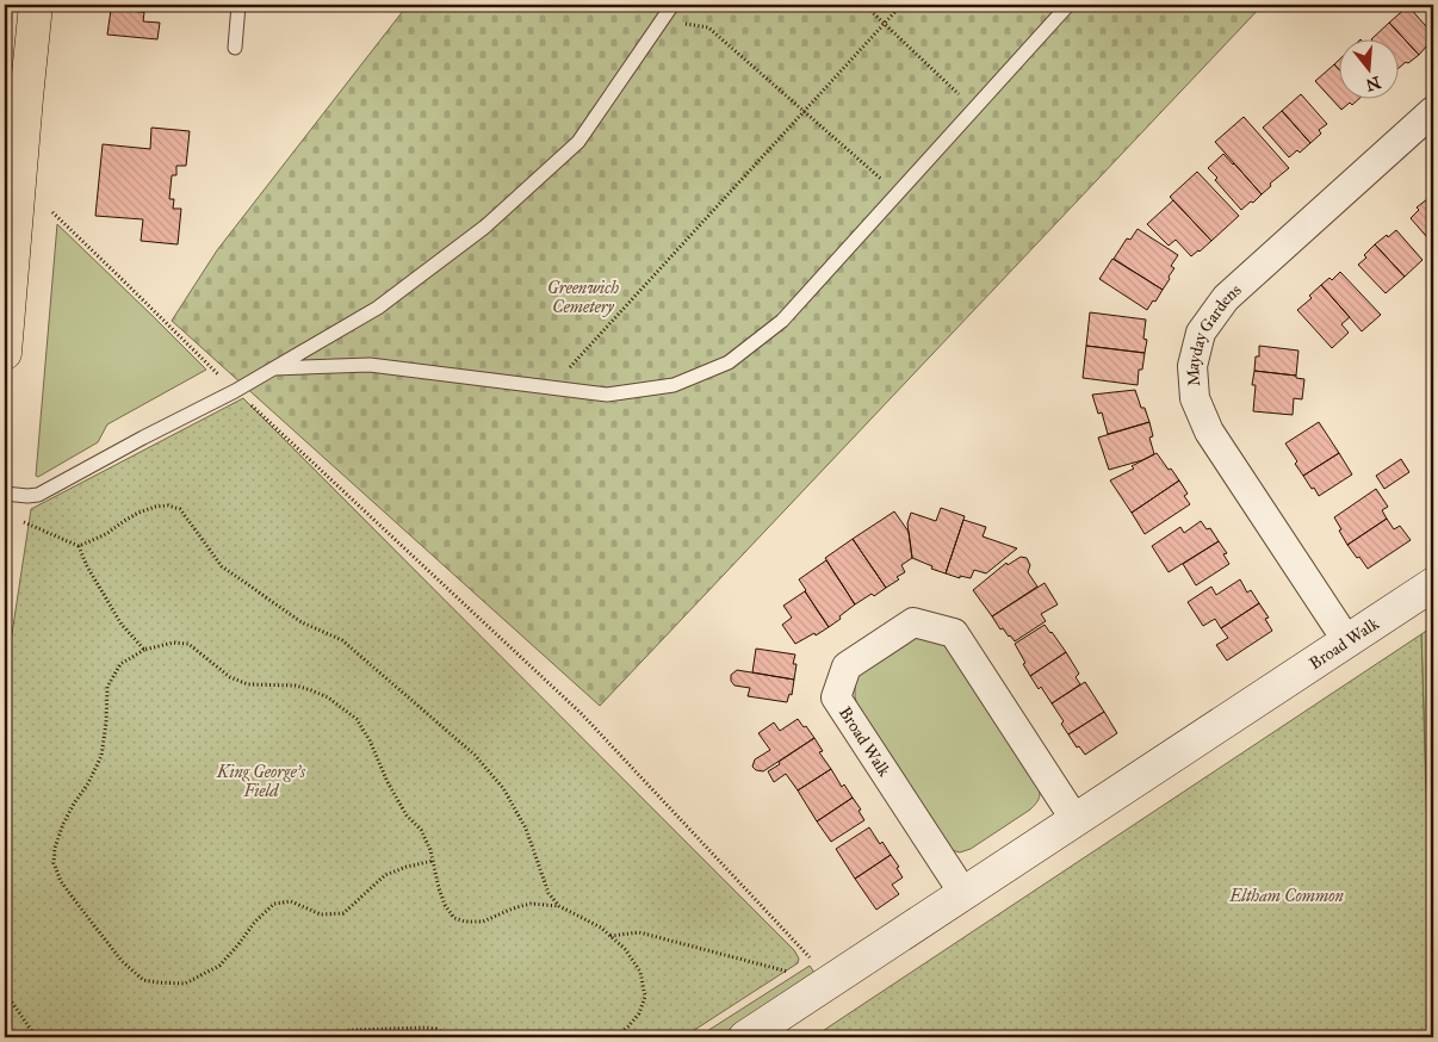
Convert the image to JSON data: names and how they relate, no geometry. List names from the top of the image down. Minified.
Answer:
{"streets":{"street":["Mayday Gardens","Broad Walk"]},"crossings":[["Mayday Gardens","Broad Walk"]],"parks":["Greenwich Cemetery","King George's Field","Eltham Common"],"north":"bottom"}
